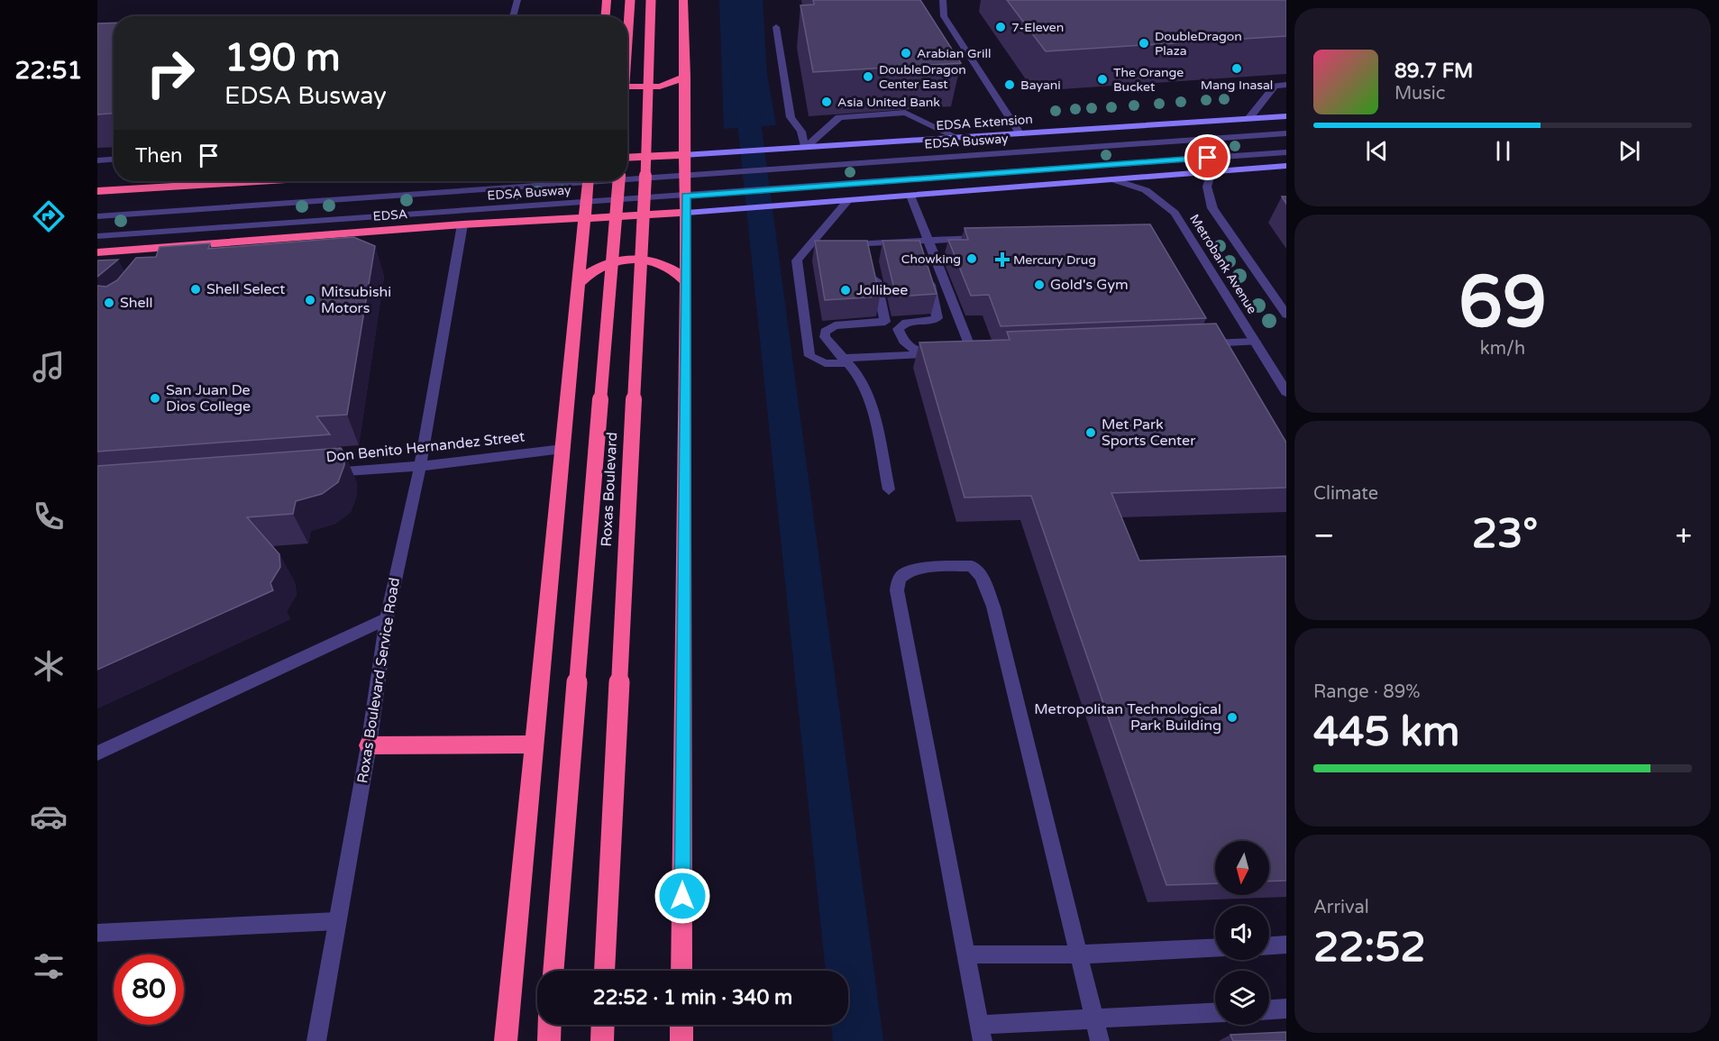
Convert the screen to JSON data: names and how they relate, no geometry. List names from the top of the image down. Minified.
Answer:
{"streets":{"highway":["EDSA","Roxas Boulevard"],"main road":["EDSA Extension"],"street":["EDSA Busway","Metrobank Avenue","Don Benito Hernandez Street","Roxas Boulevard Service Road"]},"crossings":[["EDSA","Roxas Boulevard Service Road"],["Don Benito Hernandez Street","Roxas Boulevard Service Road"]],"places":{"other":["7-Eleven","DoubleDragon Plaza","Arabian Grill","Mang Inasal","DoubleDragon Center East","The Orange Bucket","Bayani","Asia United Bank","Chowking","Gold's Gym","Shell Select","Jollibee","Mitsubishi Motors","Shell","San Juan De Dios College","Met Park Sports Center","Metropolitan Technological Park Building"],"health":["Mercury Drug"]},"north":"bottom","page":{"tabs":"22:51","turn":["190 m","EDSA Busway"],"song":["89.7 FM","Music"],"then":"Then","tile":[["69","km/h"],"Climate",["Range · 89%","445 km"],["Arrival","22:52"]],"heat":["−","23°","+"],"limit":"80","trip":"22:52 · 1 min · 340 m"}}
